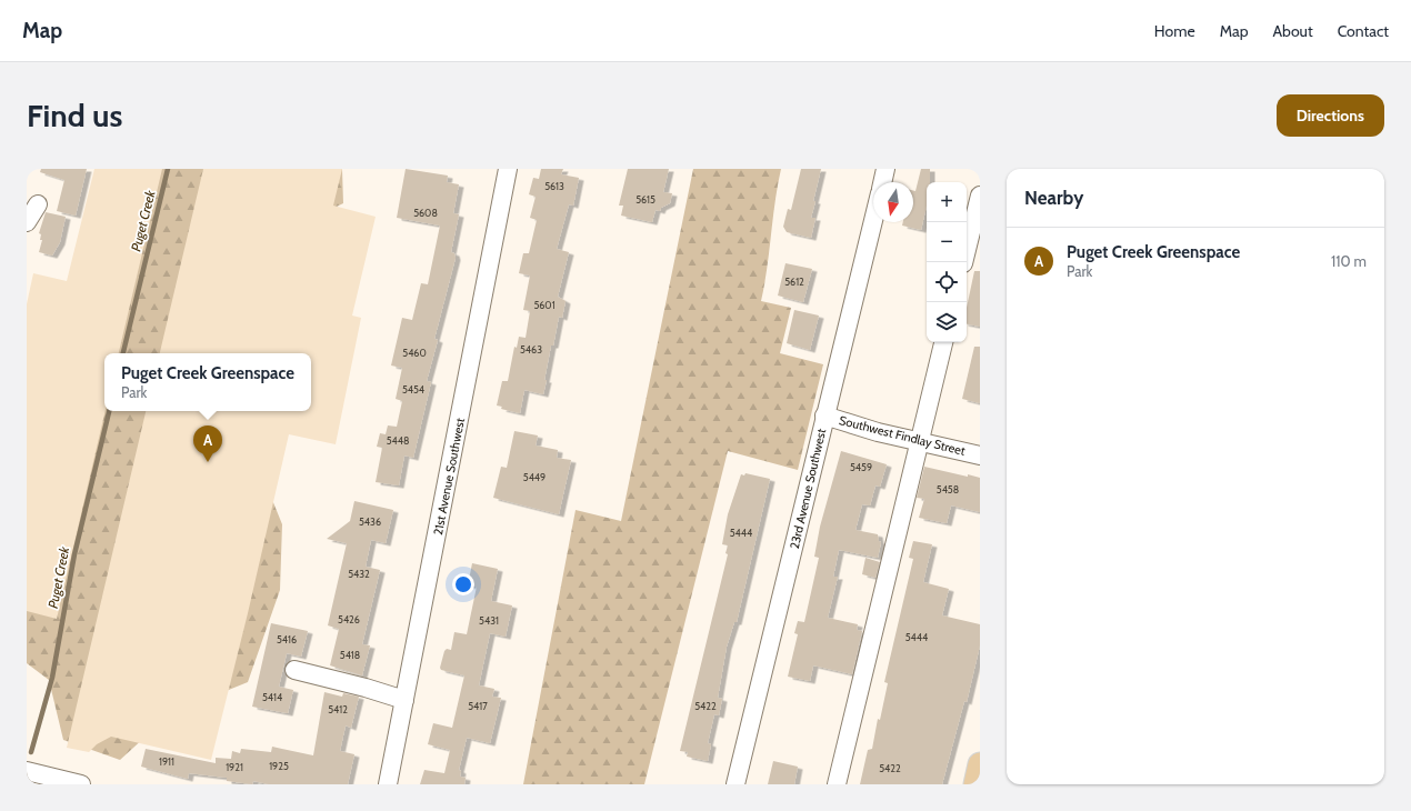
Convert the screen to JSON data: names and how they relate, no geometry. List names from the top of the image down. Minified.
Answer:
{"streets":{"street":["Southwest Findlay Street","21st Avenue Southwest","23rd Avenue Southwest"]},"crossings":[["Southwest Findlay Street","23rd Avenue Southwest"]],"water":["Puget Creek"],"house_numbers":["5613","5615","5608","5612","5601","5463","5460","5454","5448","5459","5449","5458","5436","5444","5432","5426","5431","5444","5416","5418","5414","5417","5422","5412","1911","1925","1921","5422"],"north":"bottom","page":{"header":"Map","nav":["Home","Map","About","Contact"],"buttons":"Directions","title":"Find us","heading":"Nearby","map_buttons":["+","−"],"list":[{"mark":"A","name":"Puget Creek Greenspace","note":"Park","value":"110 m"}],"popup":["Puget Creek Greenspace","Park"],"pins":"A"}}
